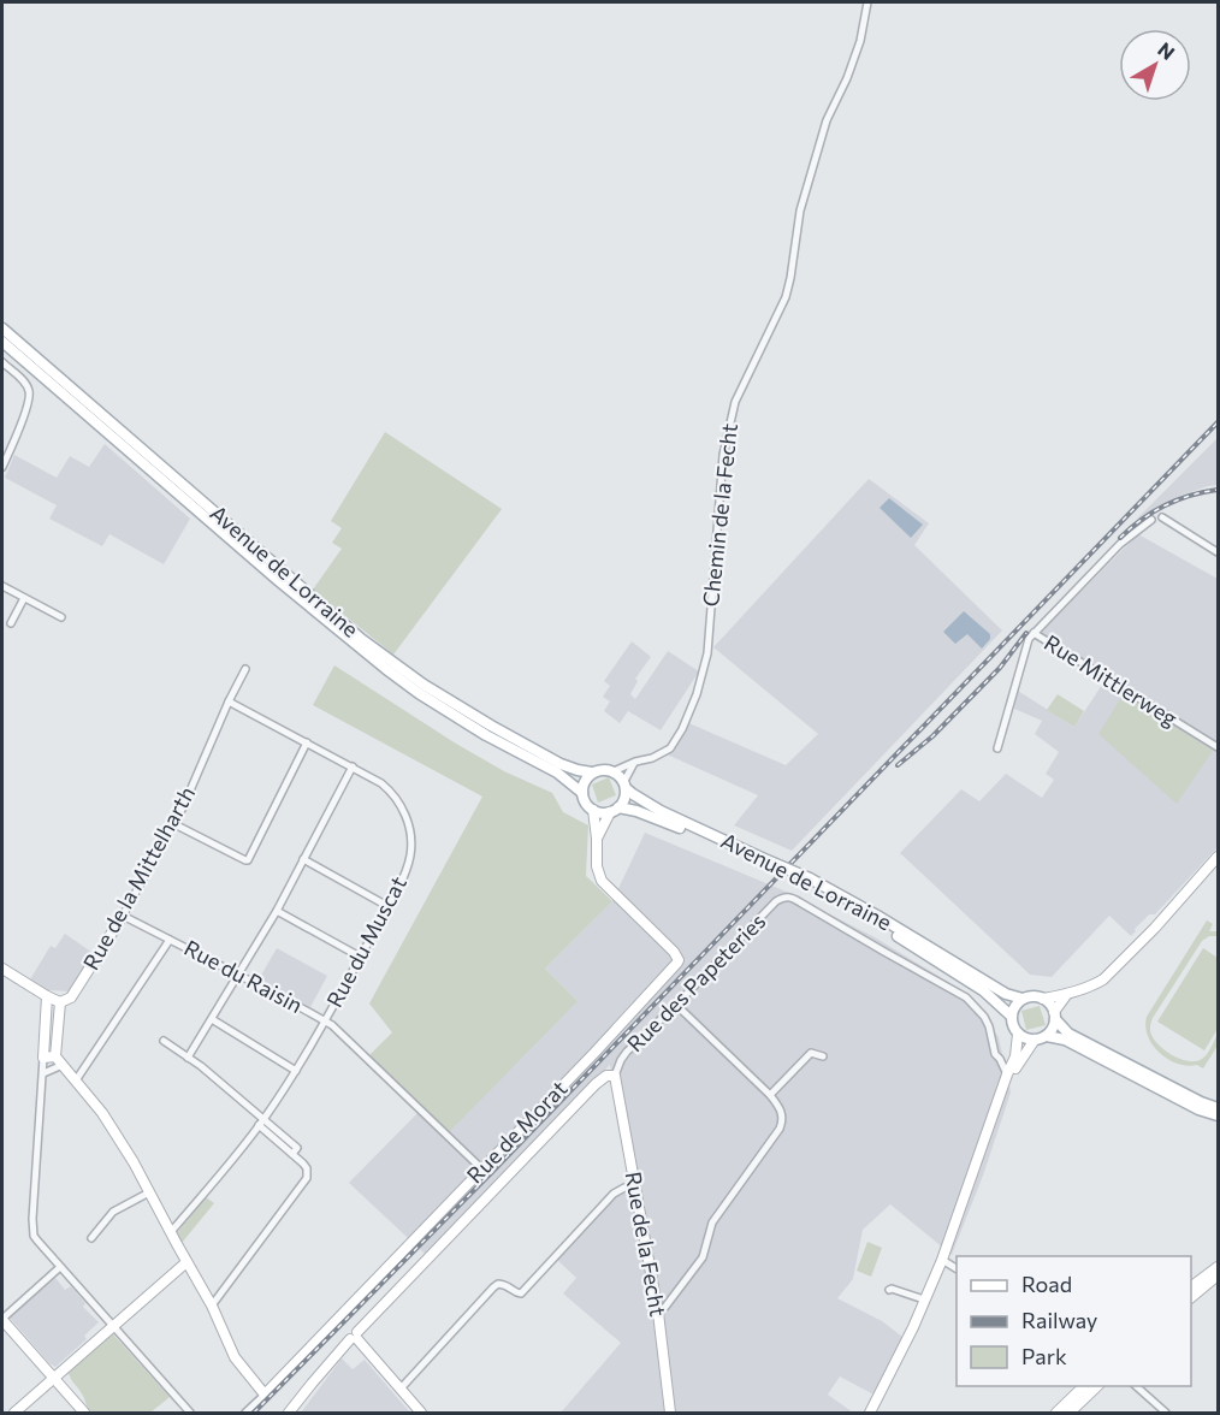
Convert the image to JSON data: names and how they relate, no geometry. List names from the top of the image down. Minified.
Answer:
{"streets":{"main road":["Avenue de Lorraine"],"street":["Chemin de la Fecht","Rue Mittlerweg","Rue de la Mittelharth","Rue du Muscat","Rue du Raisin","Rue des Papeteries","Rue de Morat","Rue de la Fecht"]},"crossings":[["Chemin de la Fecht","Avenue de Lorraine"],["Chemin de la Fecht","Rue de Morat"],["Avenue de Lorraine","Rue de Morat"],["Rue de la Mittelharth","Rue du Muscat"],["Rue de la Mittelharth","Rue du Raisin"],["Rue du Muscat","Rue du Raisin"],["Rue du Raisin","Rue de Morat"],["Rue des Papeteries","Rue de la Fecht"]],"legend":["Road","Railway","Park"],"north":"top right"}
